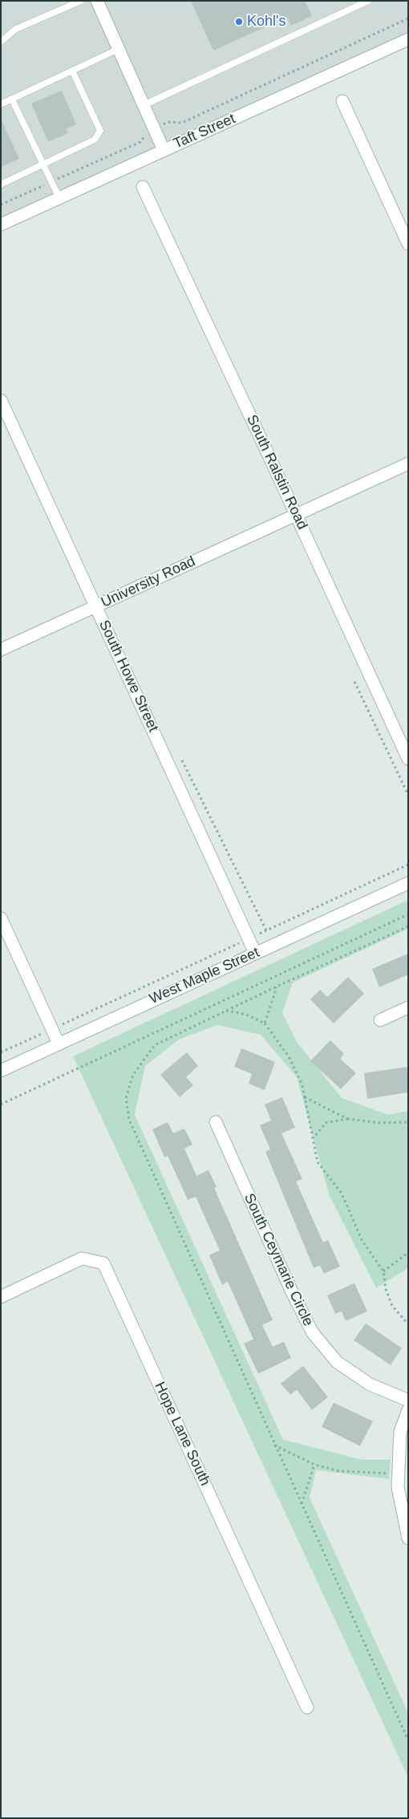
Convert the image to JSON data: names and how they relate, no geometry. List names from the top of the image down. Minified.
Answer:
{"streets":{"street":["Taft Street","South Ralstin Road","University Road","South Howe Street","West Maple Street","South Ceymarie Circle","Hope Lane South"]},"crossings":[["South Ralstin Road","University Road"],["University Road","South Howe Street"],["South Howe Street","West Maple Street"]],"places":["Kohl's"]}
